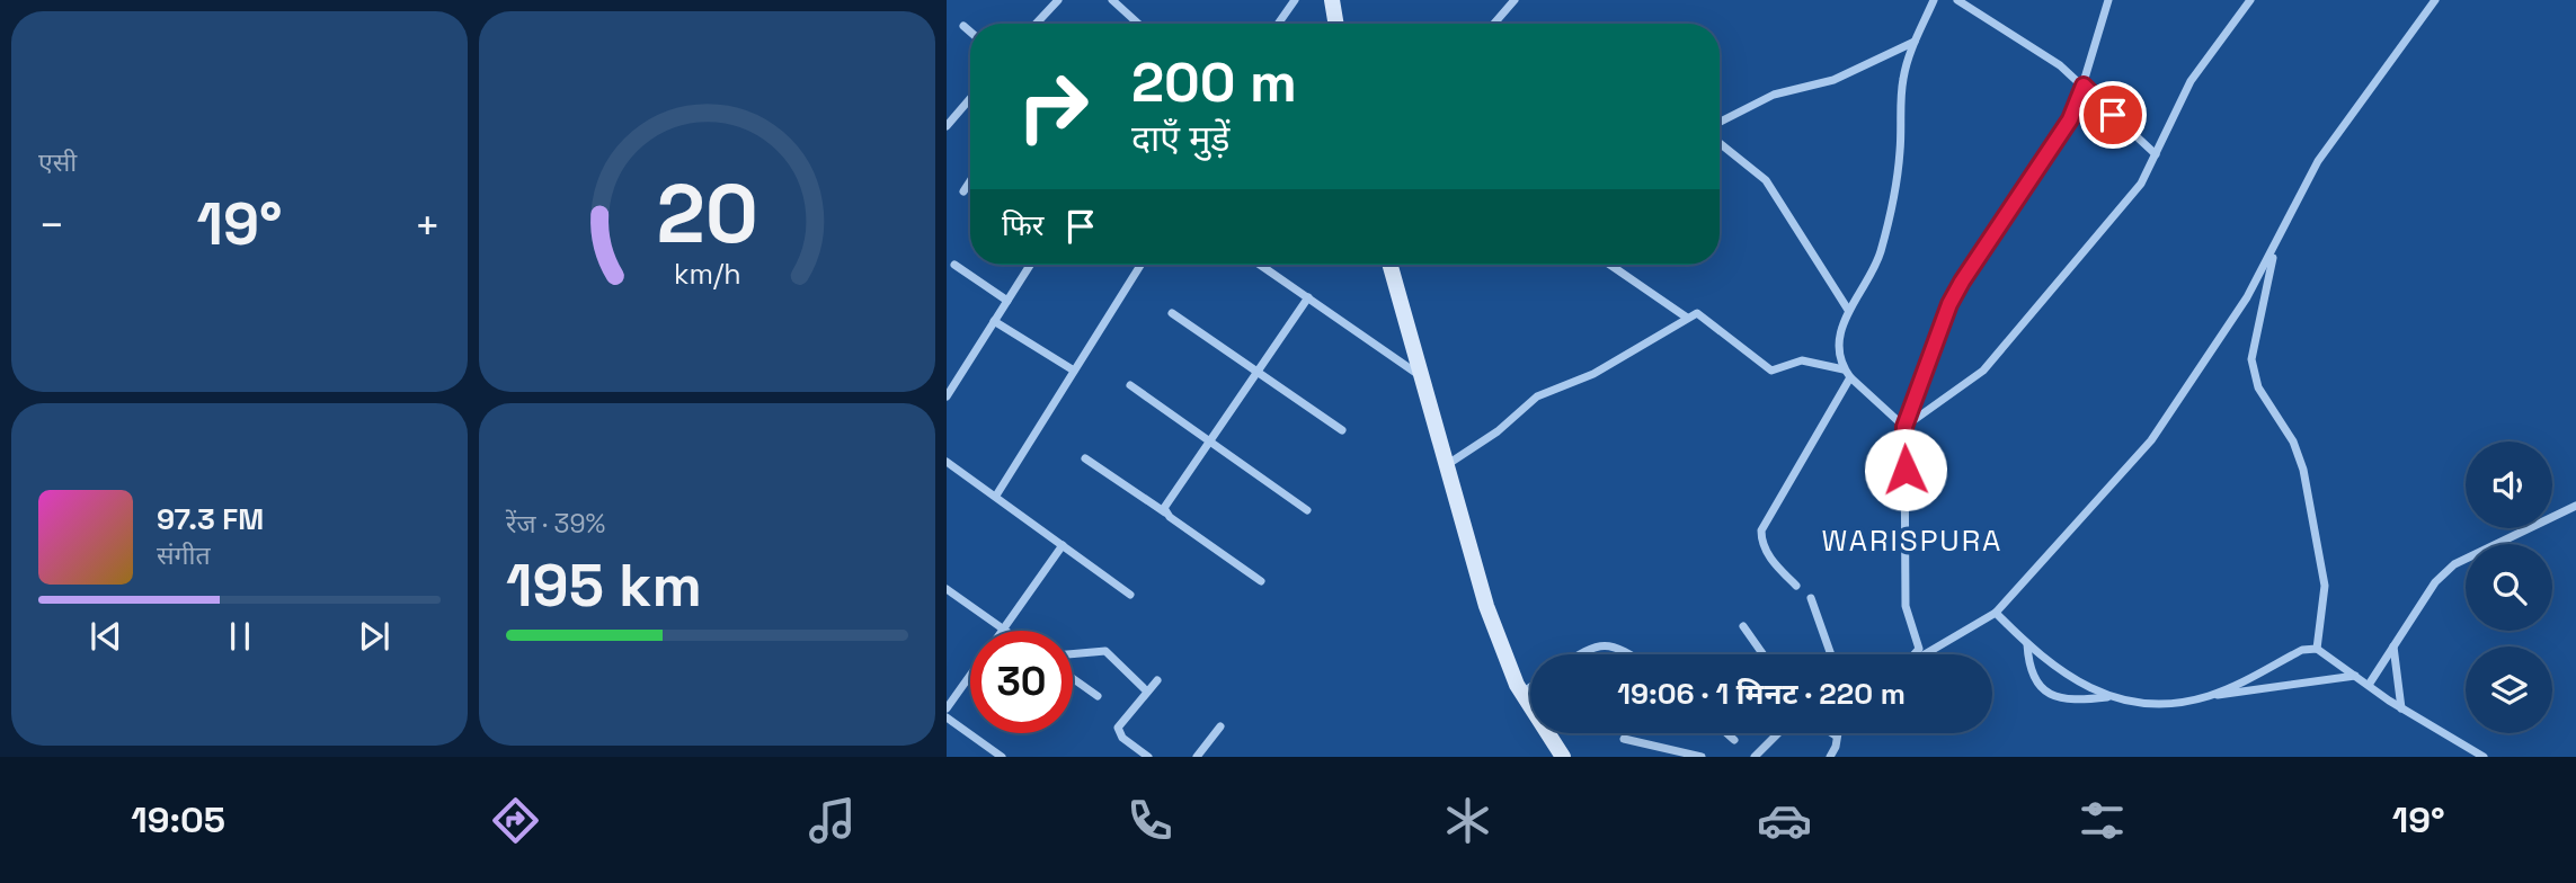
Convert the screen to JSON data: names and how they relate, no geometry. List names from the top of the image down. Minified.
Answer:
{"districts":["WARISPURA"],"page":{"tile":["एसी",["रेंज · 39%","195 km"]],"turn":["200 m","दाएँ मुड़ें"],"then":"फिर","heat":["−","19°","+"],"song":["97.3 FM","संगीत"],"limit":"30","trip":"19:06 · 1 मिनट · 220 m","tabs":["19:05","19°"],"gauge":["20","km/h"]}}
